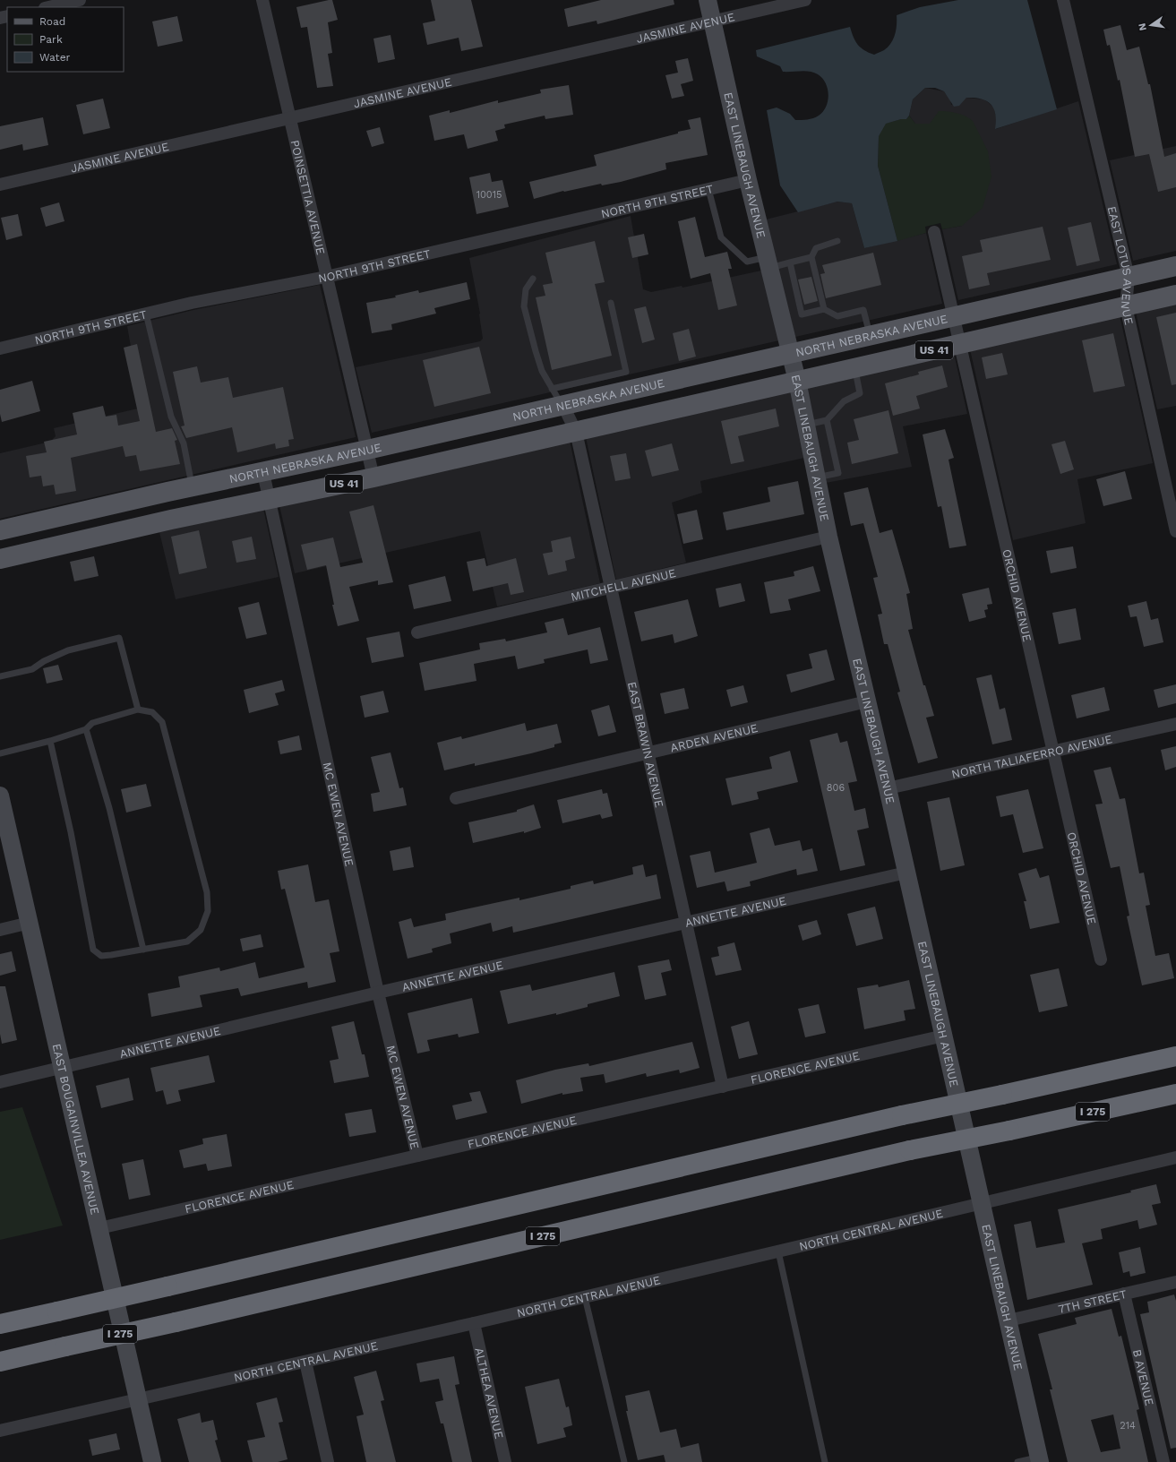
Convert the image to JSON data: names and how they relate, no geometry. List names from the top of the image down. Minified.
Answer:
{"streets":{"highway":["I 275"],"main road":["NORTH NEBRASKA AVENUE","US 41"],"street":["JASMINE AVENUE","EAST LINEBAUGH AVENUE","POINSETTIA AVENUE","NORTH 9TH STREET","EAST LOTUS AVENUE","MITCHELL AVENUE","ORCHID AVENUE","ARDEN AVENUE","EAST BRAWIN AVENUE","NORTH TALIAFERRO AVENUE","MC EWEN AVENUE","ANNETTE AVENUE","FLORENCE AVENUE","EAST BOUGAINVILLEA AVENUE","NORTH CENTRAL AVENUE","7TH STREET","B AVENUE","ALTHEA AVENUE"]},"crossings":[["JASMINE AVENUE","EAST LINEBAUGH AVENUE"],["JASMINE AVENUE","POINSETTIA AVENUE"],["EAST LINEBAUGH AVENUE","NORTH 9TH STREET"],["EAST LINEBAUGH AVENUE","NORTH NEBRASKA AVENUE"],["EAST LINEBAUGH AVENUE","US 41"],["EAST LINEBAUGH AVENUE","MITCHELL AVENUE"],["EAST LINEBAUGH AVENUE","ARDEN AVENUE"],["EAST LINEBAUGH AVENUE","NORTH TALIAFERRO AVENUE"],["EAST LINEBAUGH AVENUE","ANNETTE AVENUE"],["EAST LINEBAUGH AVENUE","FLORENCE AVENUE"],["EAST LINEBAUGH AVENUE","NORTH CENTRAL AVENUE"],["EAST LINEBAUGH AVENUE","7TH STREET"],["POINSETTIA AVENUE","NORTH 9TH STREET"],["POINSETTIA AVENUE","NORTH NEBRASKA AVENUE"],["POINSETTIA AVENUE","US 41"],["EAST LOTUS AVENUE","NORTH NEBRASKA AVENUE"],["EAST LOTUS AVENUE","US 41"],["NORTH NEBRASKA AVENUE","ORCHID AVENUE"],["NORTH NEBRASKA AVENUE","EAST BRAWIN AVENUE"],["NORTH NEBRASKA AVENUE","MC EWEN AVENUE"],["US 41","ORCHID AVENUE"],["US 41","EAST BRAWIN AVENUE"],["US 41","MC EWEN AVENUE"],["MITCHELL AVENUE","EAST BRAWIN AVENUE"],["ORCHID AVENUE","NORTH TALIAFERRO AVENUE"],["ARDEN AVENUE","EAST BRAWIN AVENUE"],["EAST BRAWIN AVENUE","ANNETTE AVENUE"],["EAST BRAWIN AVENUE","FLORENCE AVENUE"],["MC EWEN AVENUE","ANNETTE AVENUE"],["MC EWEN AVENUE","FLORENCE AVENUE"],["ANNETTE AVENUE","EAST BOUGAINVILLEA AVENUE"],["FLORENCE AVENUE","EAST BOUGAINVILLEA AVENUE"],["EAST BOUGAINVILLEA AVENUE","NORTH CENTRAL AVENUE"],["NORTH CENTRAL AVENUE","ALTHEA AVENUE"],["7TH STREET","B AVENUE"]],"house_numbers":["10015","806","214"],"legend":["Road","Park","Water"],"north":"left"}
